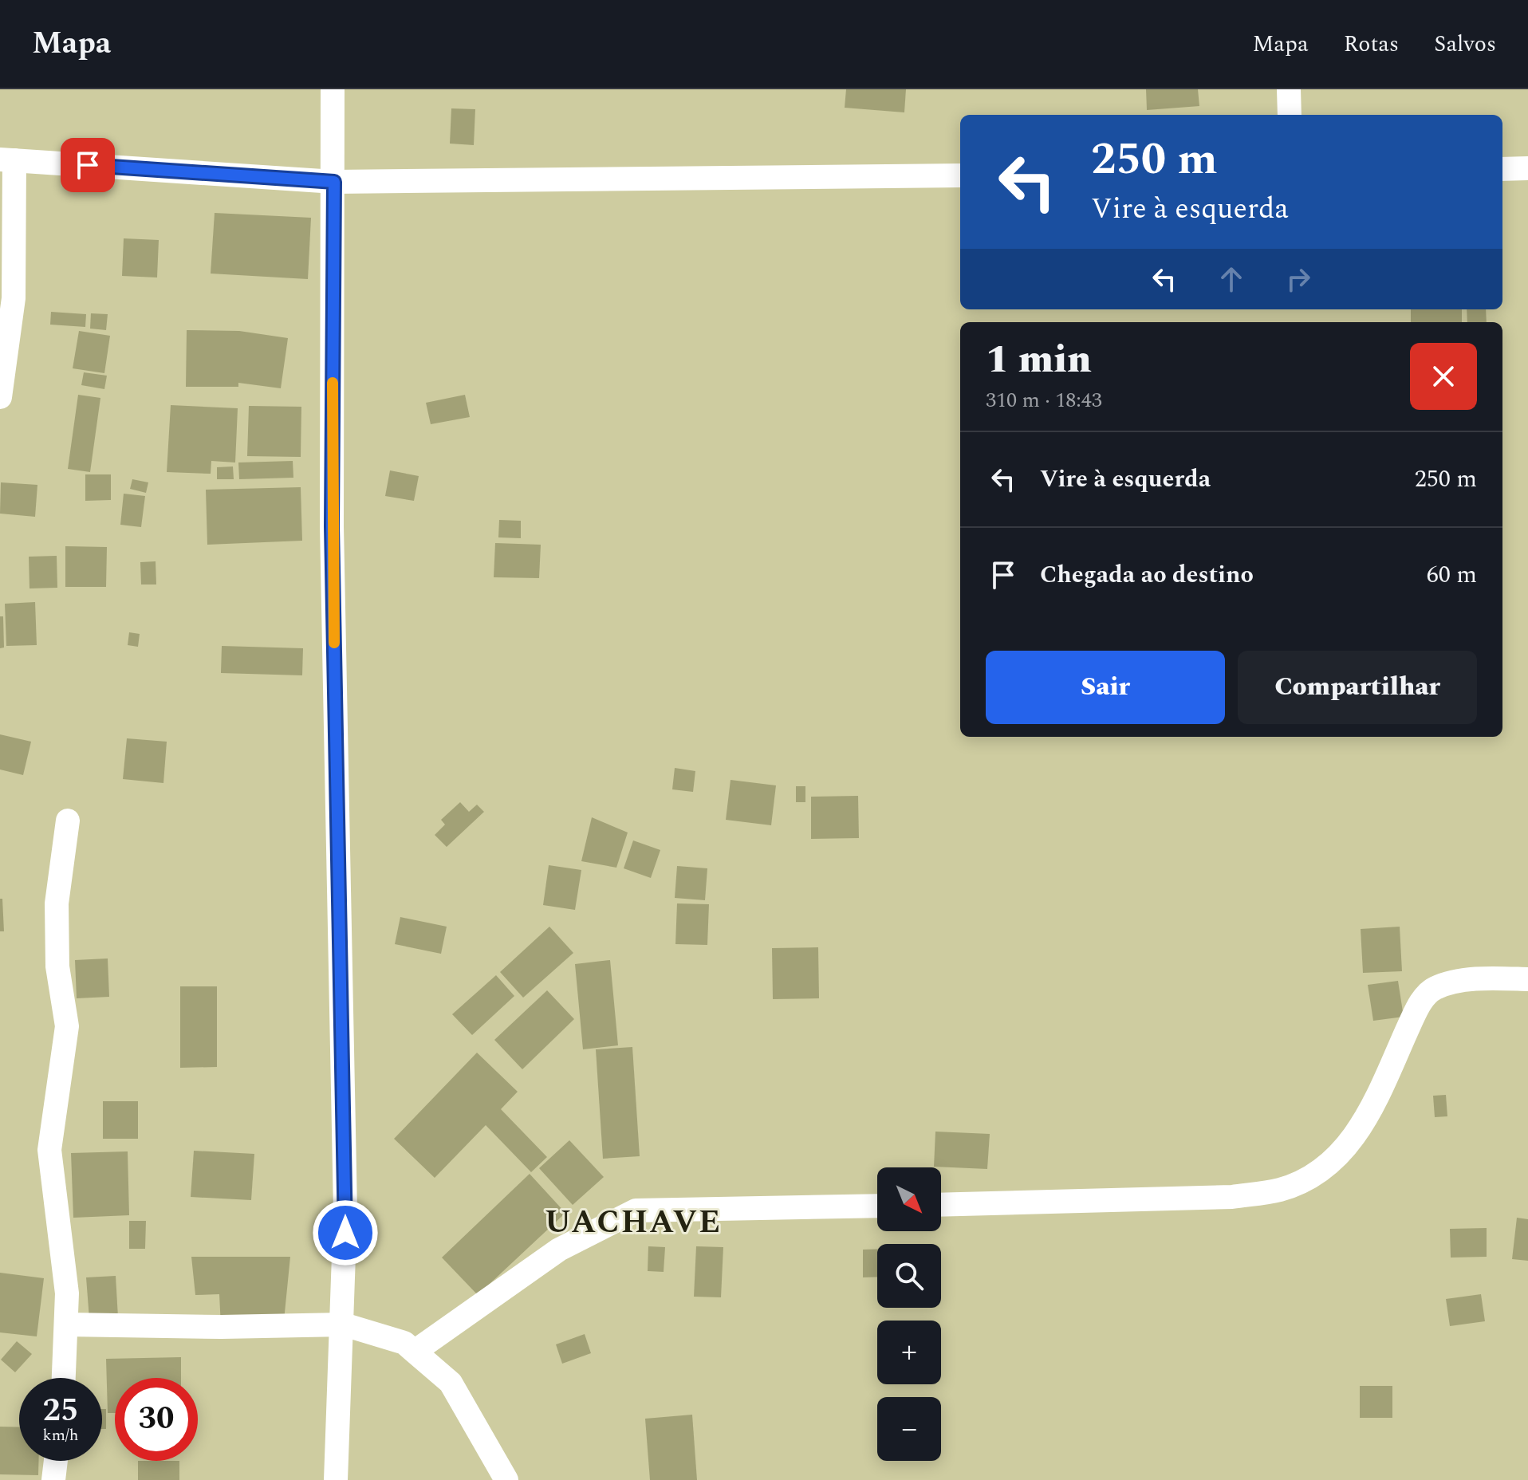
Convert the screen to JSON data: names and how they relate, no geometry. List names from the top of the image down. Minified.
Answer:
{"districts":["UACHAVE"],"north":"bottom right","page":{"header":"Mapa","nav":["Mapa","Rotas","Salvos"],"turn":["250 m","Vire à esquerda"],"heading":["1 min","310 m · 18:43"],"list":[{"name":"Vire à esquerda","value":"250 m"},{"name":"Chegada ao destino","value":"60 m"}],"buttons":["Sair","Compartilhar"],"map_buttons":["+","−"],"speed":"25 km/h","limit":"30"}}
